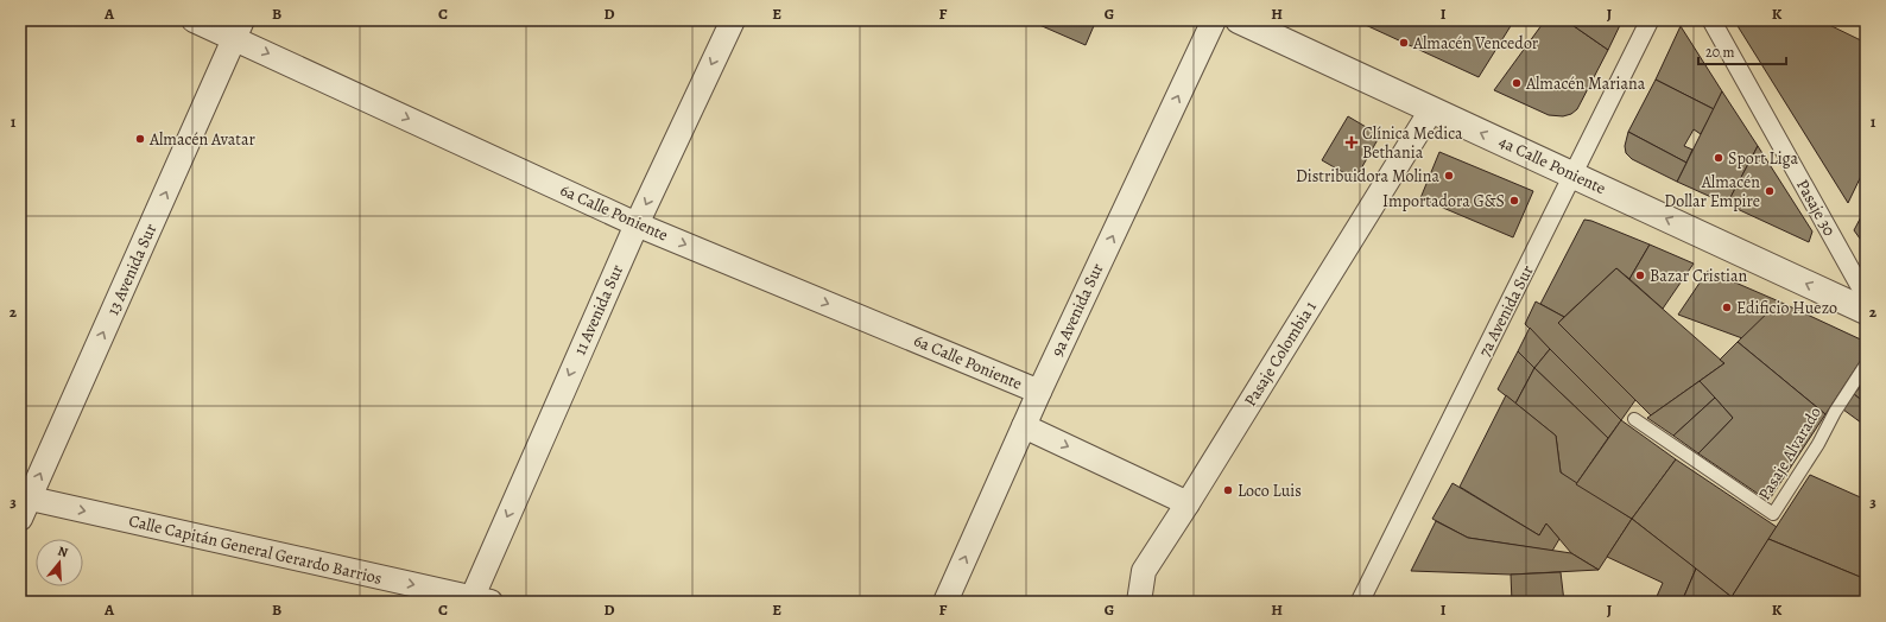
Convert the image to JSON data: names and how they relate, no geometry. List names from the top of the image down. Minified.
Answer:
{"streets":{"street":["4a Calle Poniente","Pasaje 30","6a Calle Poniente","13 Avenida Sur","11 Avenida Sur","9a Avenida Sur","7a Avenida Sur","Pasaje Colombia 1","Calle Capitán General Gerardo Barrios"],"lane":["Pasaje Alvarado"]},"crossings":[["4a Calle Poniente","7a Avenida Sur"],["4a Calle Poniente","Pasaje Colombia 1"],["6a Calle Poniente","13 Avenida Sur"],["6a Calle Poniente","11 Avenida Sur"],["6a Calle Poniente","9a Avenida Sur"],["13 Avenida Sur","Calle Capitán General Gerardo Barrios"],["11 Avenida Sur","Calle Capitán General Gerardo Barrios"]],"one_way":["4a Calle Poniente","6a Calle Poniente","13 Avenida Sur","11 Avenida Sur","9a Avenida Sur","Calle Capitán General Gerardo Barrios"],"places":{"other":["Almacén Vencedor","Almacén Mariana","Almacén Avatar","Sport Liga","Distribuidora Molina","Almacén Dollar Empire","Importadora G&S","Bazar Cristian","Edificio Huezo","Loco Luis"],"health":["Clínica Medica Bethania"]},"scale_bar":"20 m","north":"top","grid":{"columns":["A","B","C","D","E","F","G","H","I","J","K"],"rows":["1","2","3"]}}
